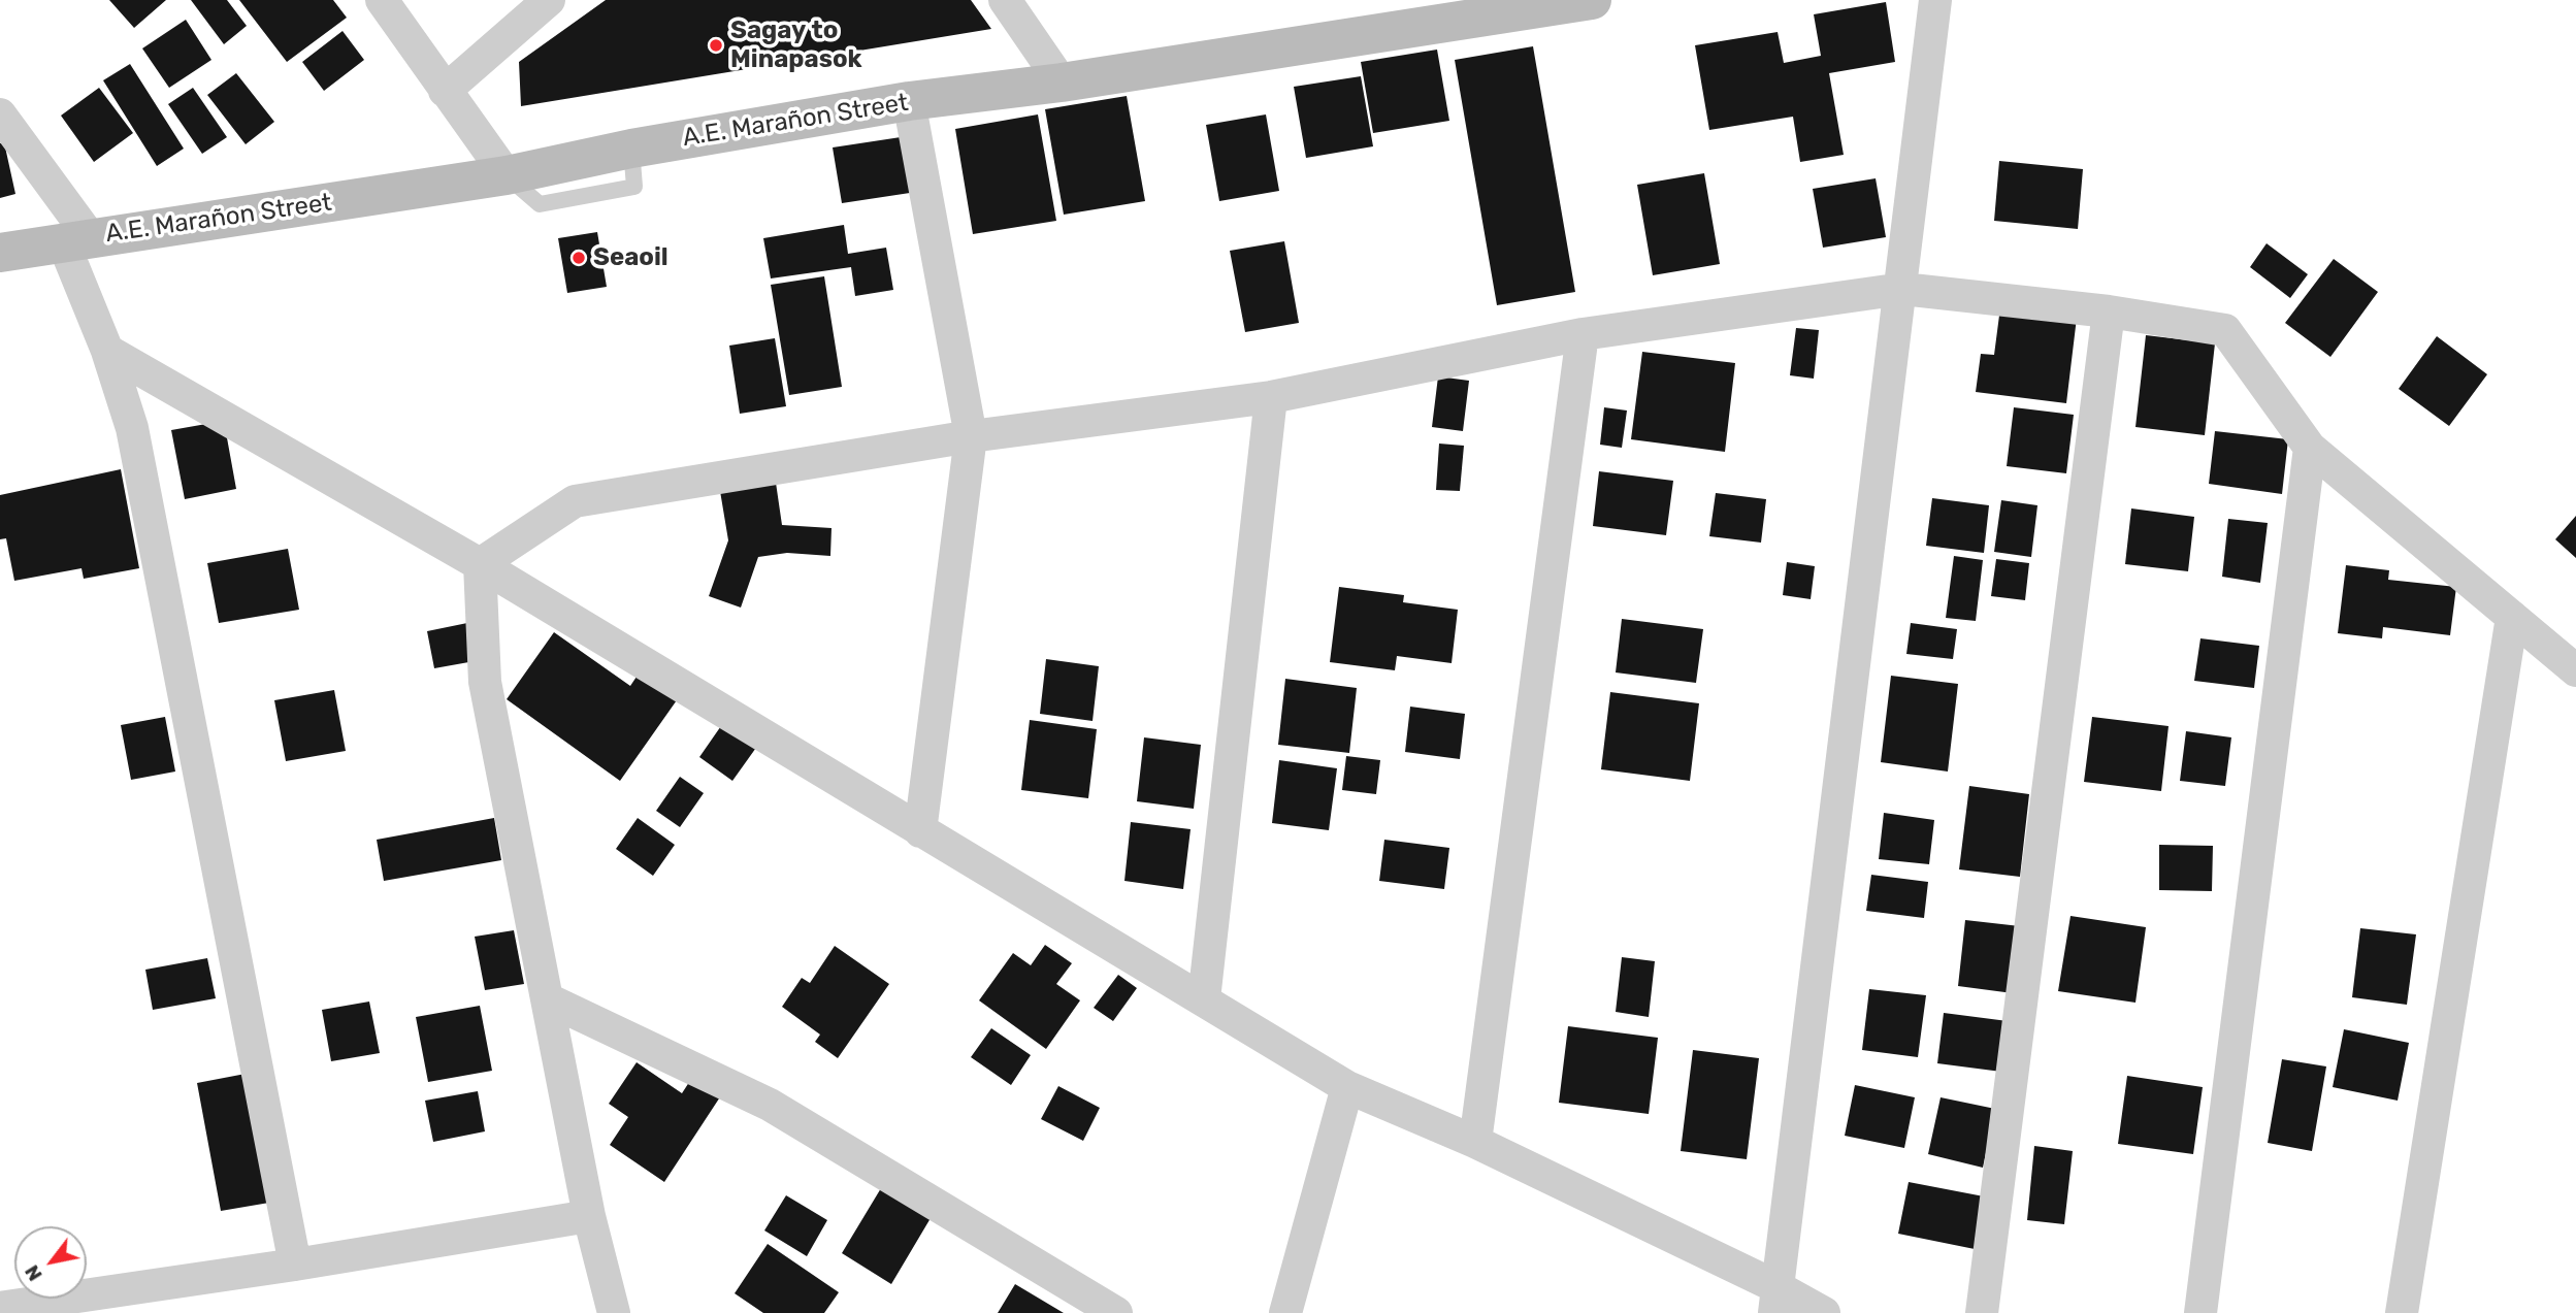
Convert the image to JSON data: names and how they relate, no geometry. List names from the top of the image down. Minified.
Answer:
{"streets":{"main road":["A.E. Marañon Street"]},"places":["Sagay to Minapasok","Seaoil"],"north":"bottom left"}
